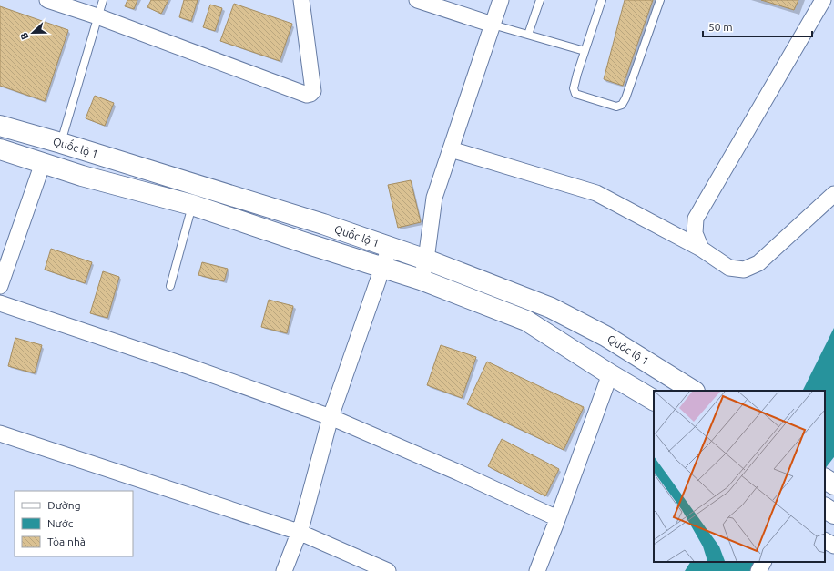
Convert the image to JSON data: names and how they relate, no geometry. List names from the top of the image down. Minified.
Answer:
{"streets":{"highway":["Quốc lộ 1"]},"legend":["Đường","Nước","Tòa nhà"],"scale_bar":"50 m","north":"left"}
